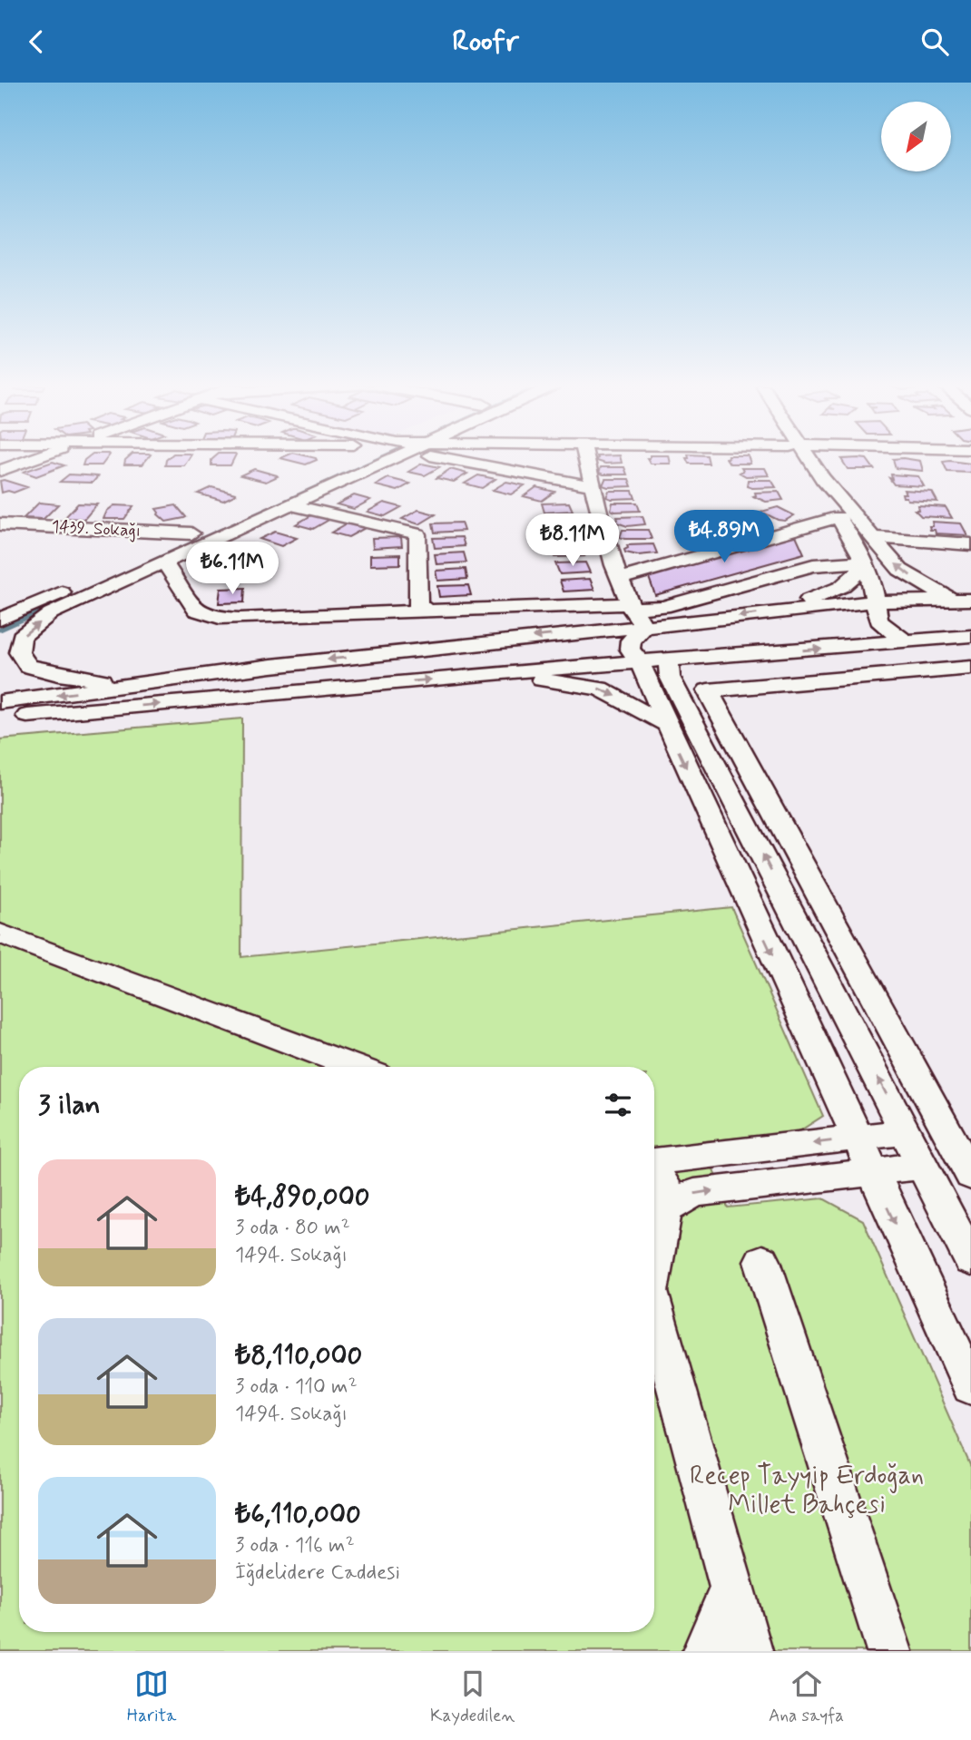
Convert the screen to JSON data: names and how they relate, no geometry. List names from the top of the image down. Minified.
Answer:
{"streets":{"street":["1439. Sokağı"]},"parks":["Recep Tayyip Erdoğan Millet Bahçesi"],"north":"bottom left","page":{"header":"Roofr","price":["₺4.89M","₺8.11M","₺6.11M"],"heading":"3 ilan","list":[{"name":"₺4,890,000","note":"3 oda · 80 m² · 1494. Sokağı"},{"name":"₺8,110,000","note":"3 oda · 110 m² · 1494. Sokağı"},{"name":"₺6,110,000","note":"3 oda · 116 m² · İğdelidere Caddesi"}],"tabs":["Harita","Kaydedilen","Ana sayfa"]}}
